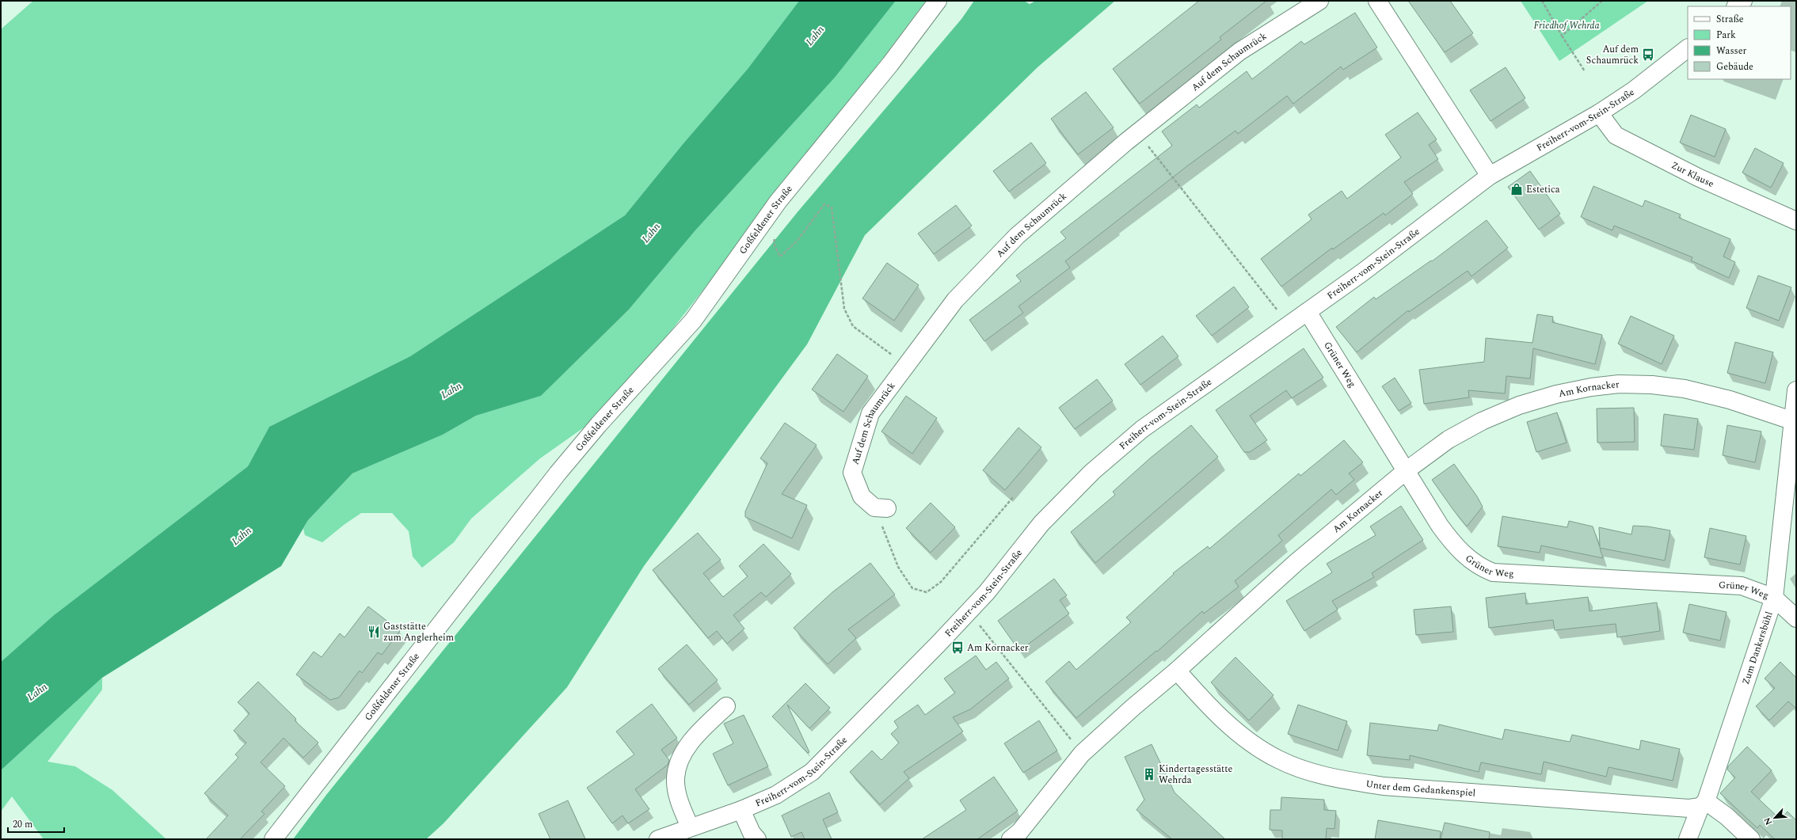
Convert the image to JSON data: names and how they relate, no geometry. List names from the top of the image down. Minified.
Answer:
{"streets":{"street":["Auf dem Schaumrück","Freiherr-vom-Stein-Straße","Zur Klause","Goßfeldener Straße","Grüner Weg","Am Kornacker","Zum Dankersbühl","Unter dem Gedankenspiel"]},"crossings":[["Freiherr-vom-Stein-Straße","Zur Klause"],["Freiherr-vom-Stein-Straße","Grüner Weg"],["Grüner Weg","Am Kornacker"],["Grüner Weg","Zum Dankersbühl"],["Am Kornacker","Zum Dankersbühl"],["Am Kornacker","Unter dem Gedankenspiel"],["Zum Dankersbühl","Unter dem Gedankenspiel"]],"water":["Lahn"],"parks":["Friedhof Wehrda"],"places":{"bus stop":["Auf dem Schaumrück","Am Kornacker"],"shop":["Estetica"],"restaurant":["Gaststätte zum Anglerheim"],"building":["Kindertagesstätte Wehrda"]},"legend":["Straße","Park","Wasser","Gebäude"],"scale_bar":"20 m","north":"bottom left"}
